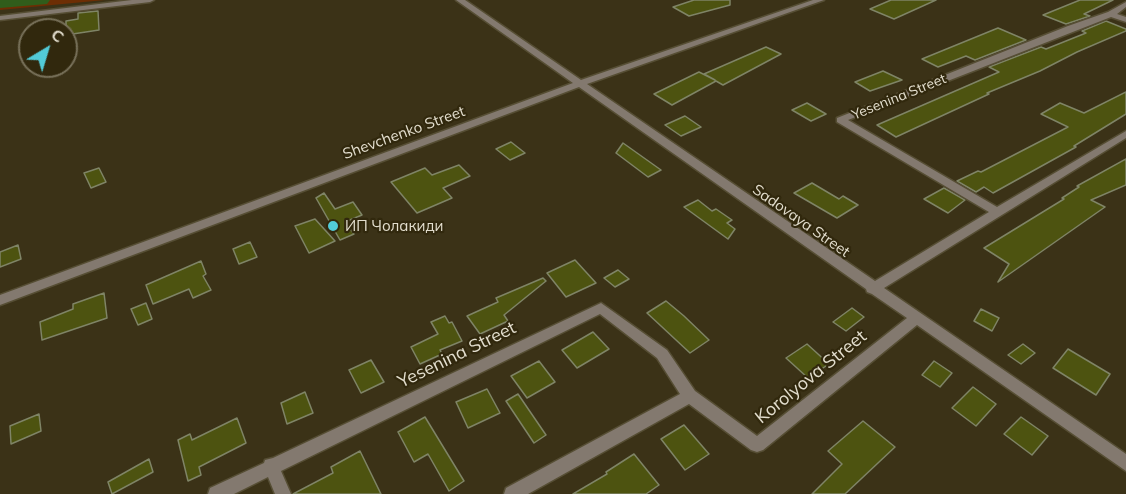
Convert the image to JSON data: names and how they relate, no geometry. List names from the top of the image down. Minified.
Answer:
{"streets":{"street":["Yesenina Street","Shevchenko Street","Sadovaya Street","Korolyova Street"]},"crossings":[["Yesenina Street","Korolyova Street"],["Shevchenko Street","Sadovaya Street"],["Sadovaya Street","Korolyova Street"]],"places":["ИП Чолакиди"],"north":"top right"}
